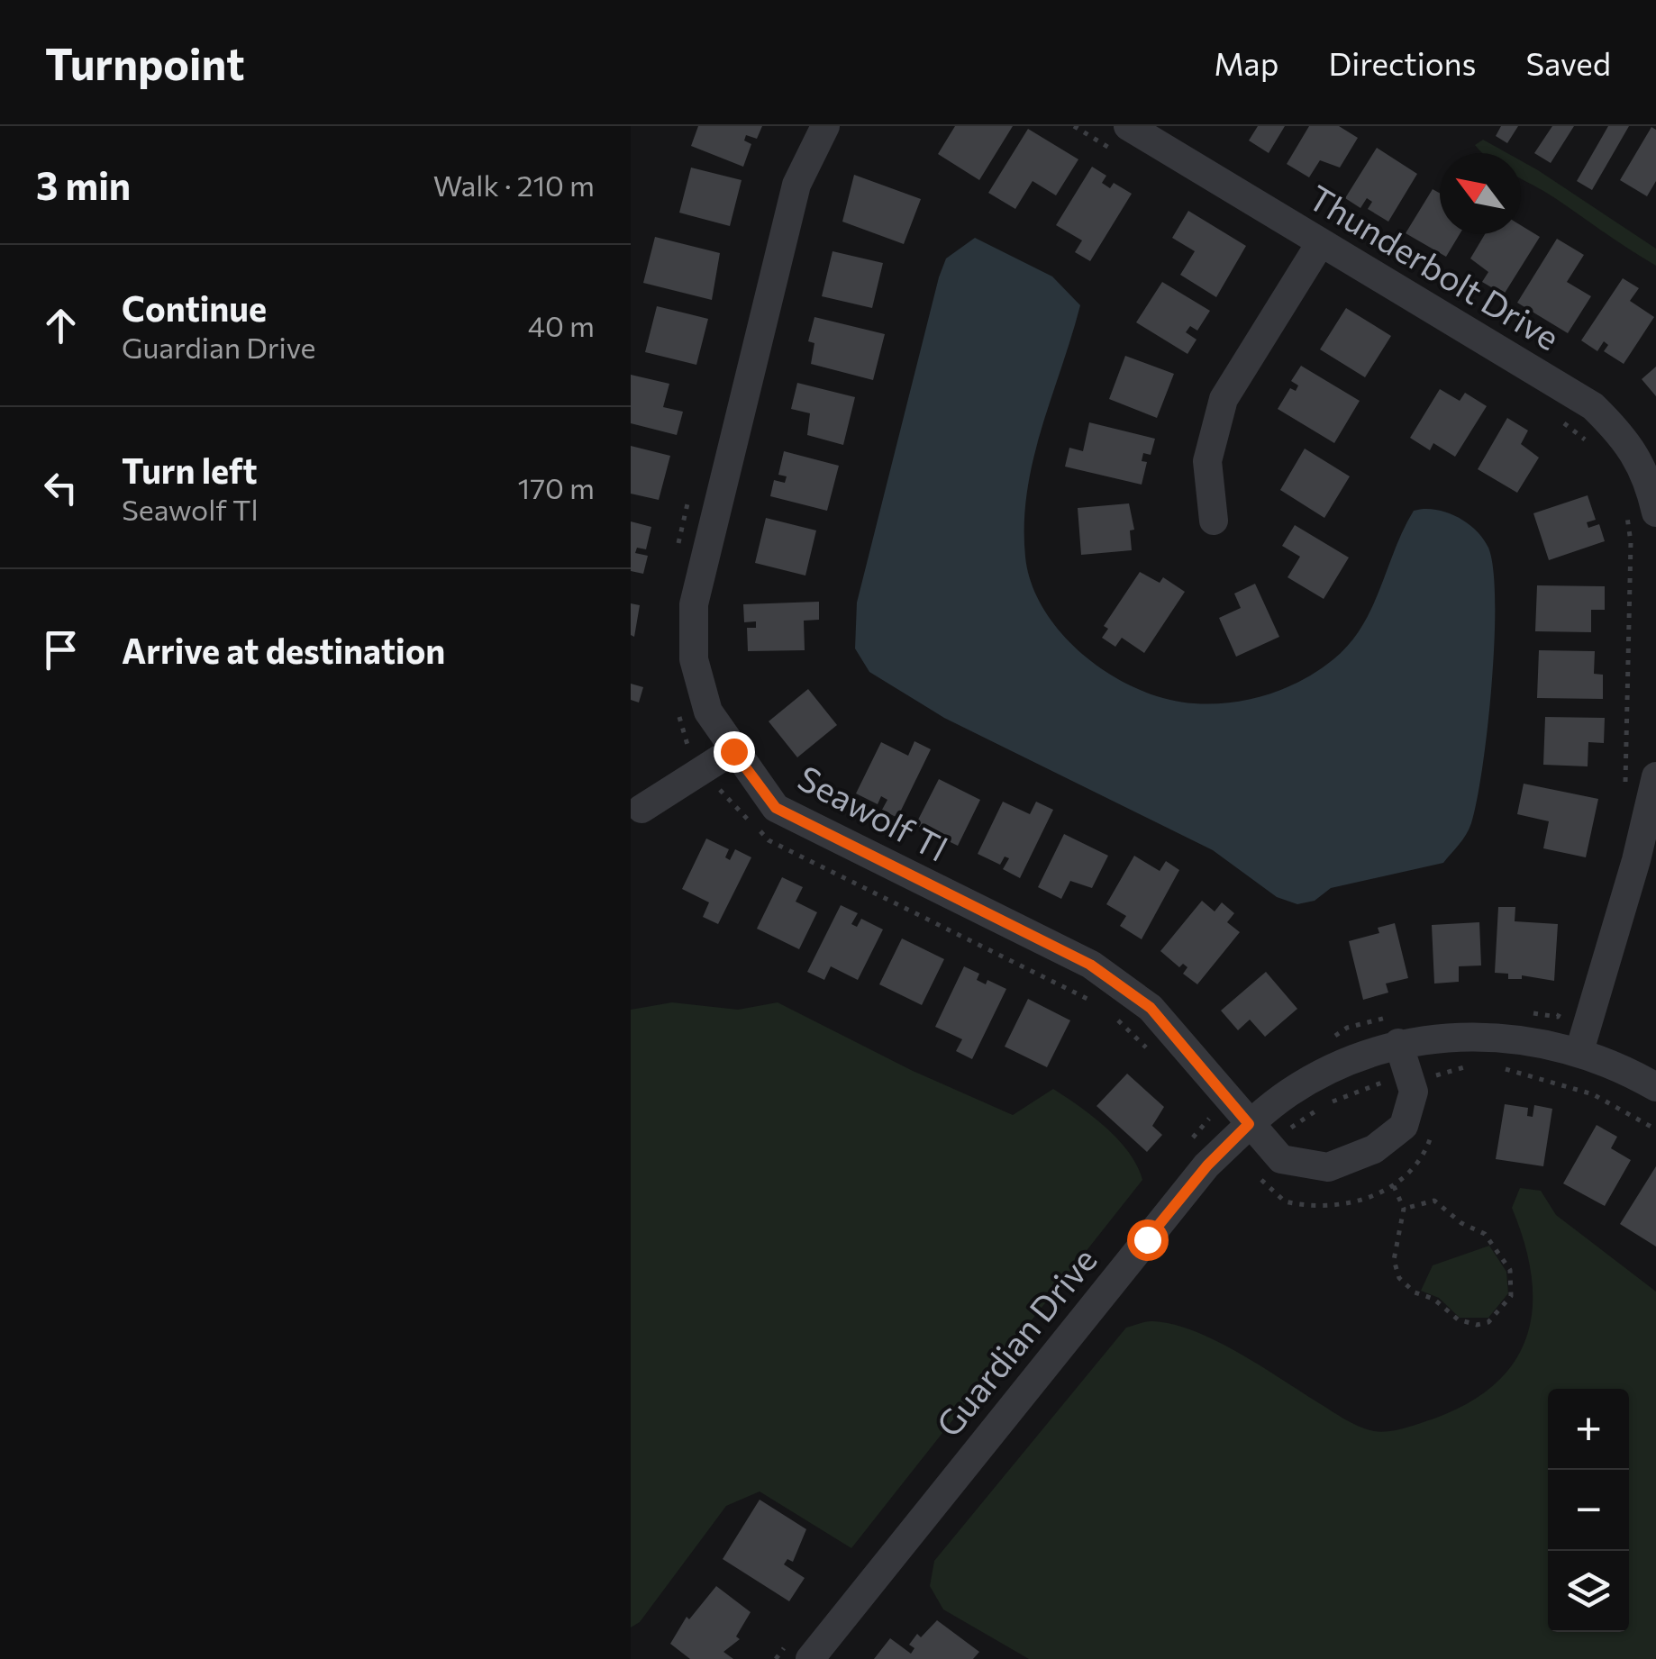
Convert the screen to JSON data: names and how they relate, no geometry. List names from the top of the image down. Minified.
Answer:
{"streets":{"street":["Thunderbolt Drive","Seawolf Tl","Guardian Drive"]},"crossings":[["Seawolf Tl","Guardian Drive"]],"north":"top left","page":{"header":"Turnpoint","nav":["Map","Directions","Saved"],"heading":["3 min","Walk · 210 m"],"list":[["Continue","Guardian Drive","40 m"],["Turn left","Seawolf Tl","170 m"],"Arrive at destination"],"map_buttons":["+","−"]}}
